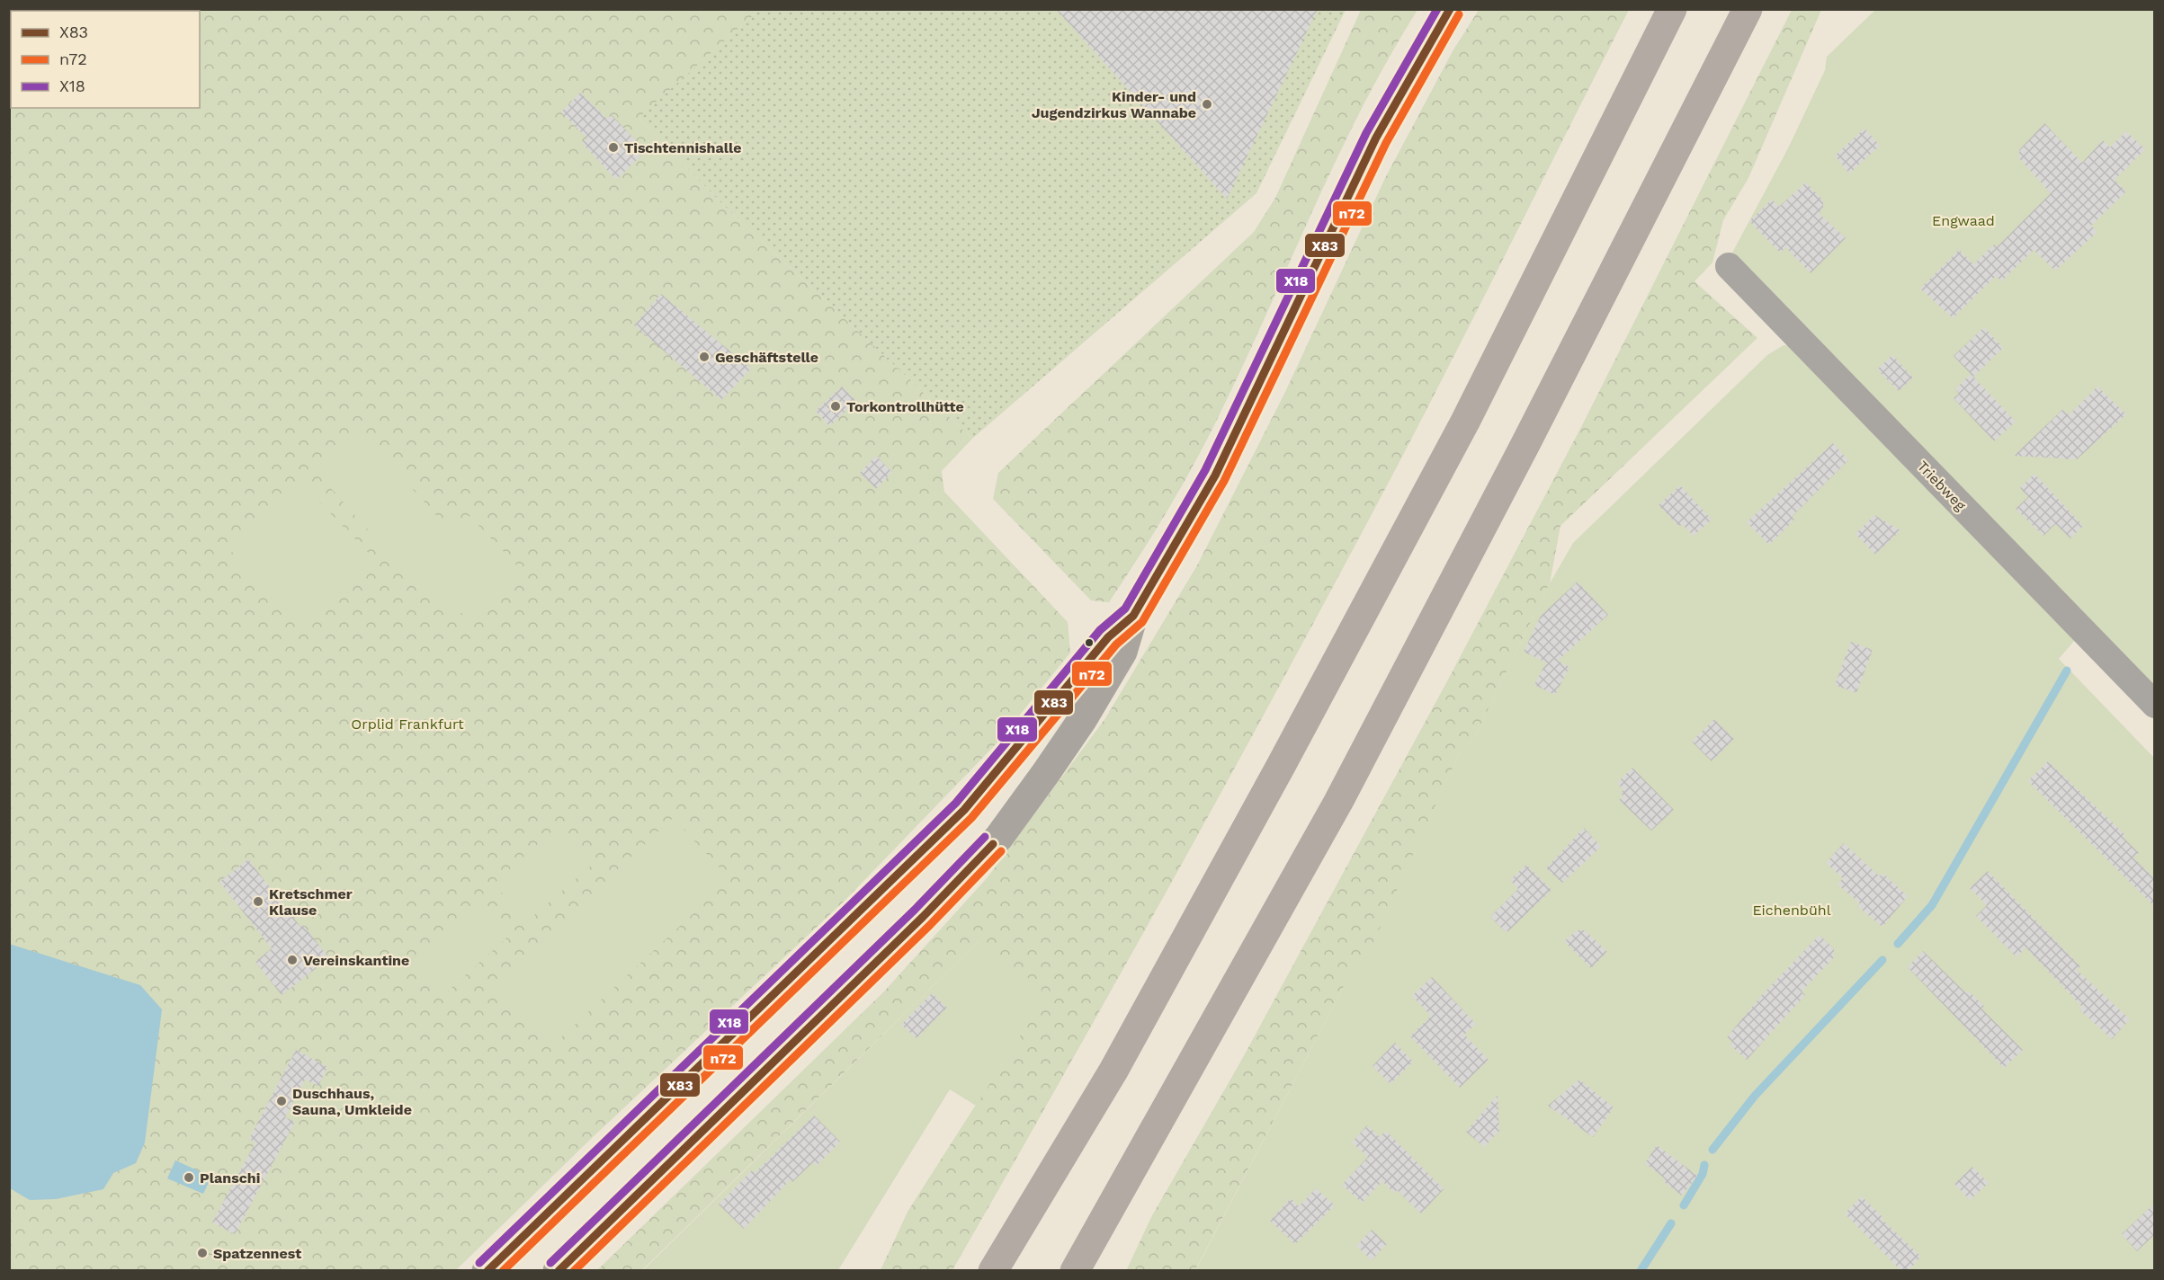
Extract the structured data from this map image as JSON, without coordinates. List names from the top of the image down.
{
  "streets": {
    "street": ["Triebweg"]
  },
  "parks": ["Engwaad", "Orplid Frankfurt", "Eichenbühl"],
  "places": [
    "Kinder- und Jugendzirkus Wannabe",
    "Tischtennishalle",
    "Geschäftstelle",
    "Torkontrollhütte",
    "Kretschmer Klause",
    "Vereinskantine",
    "Duschhaus, Sauna, Umkleide",
    "Planschi",
    "Spatzennest"
  ],
  "lines": ["transit line X83", "transit line X18", "transit line n72"],
  "legend": ["X83", "n72", "X18"]
}
